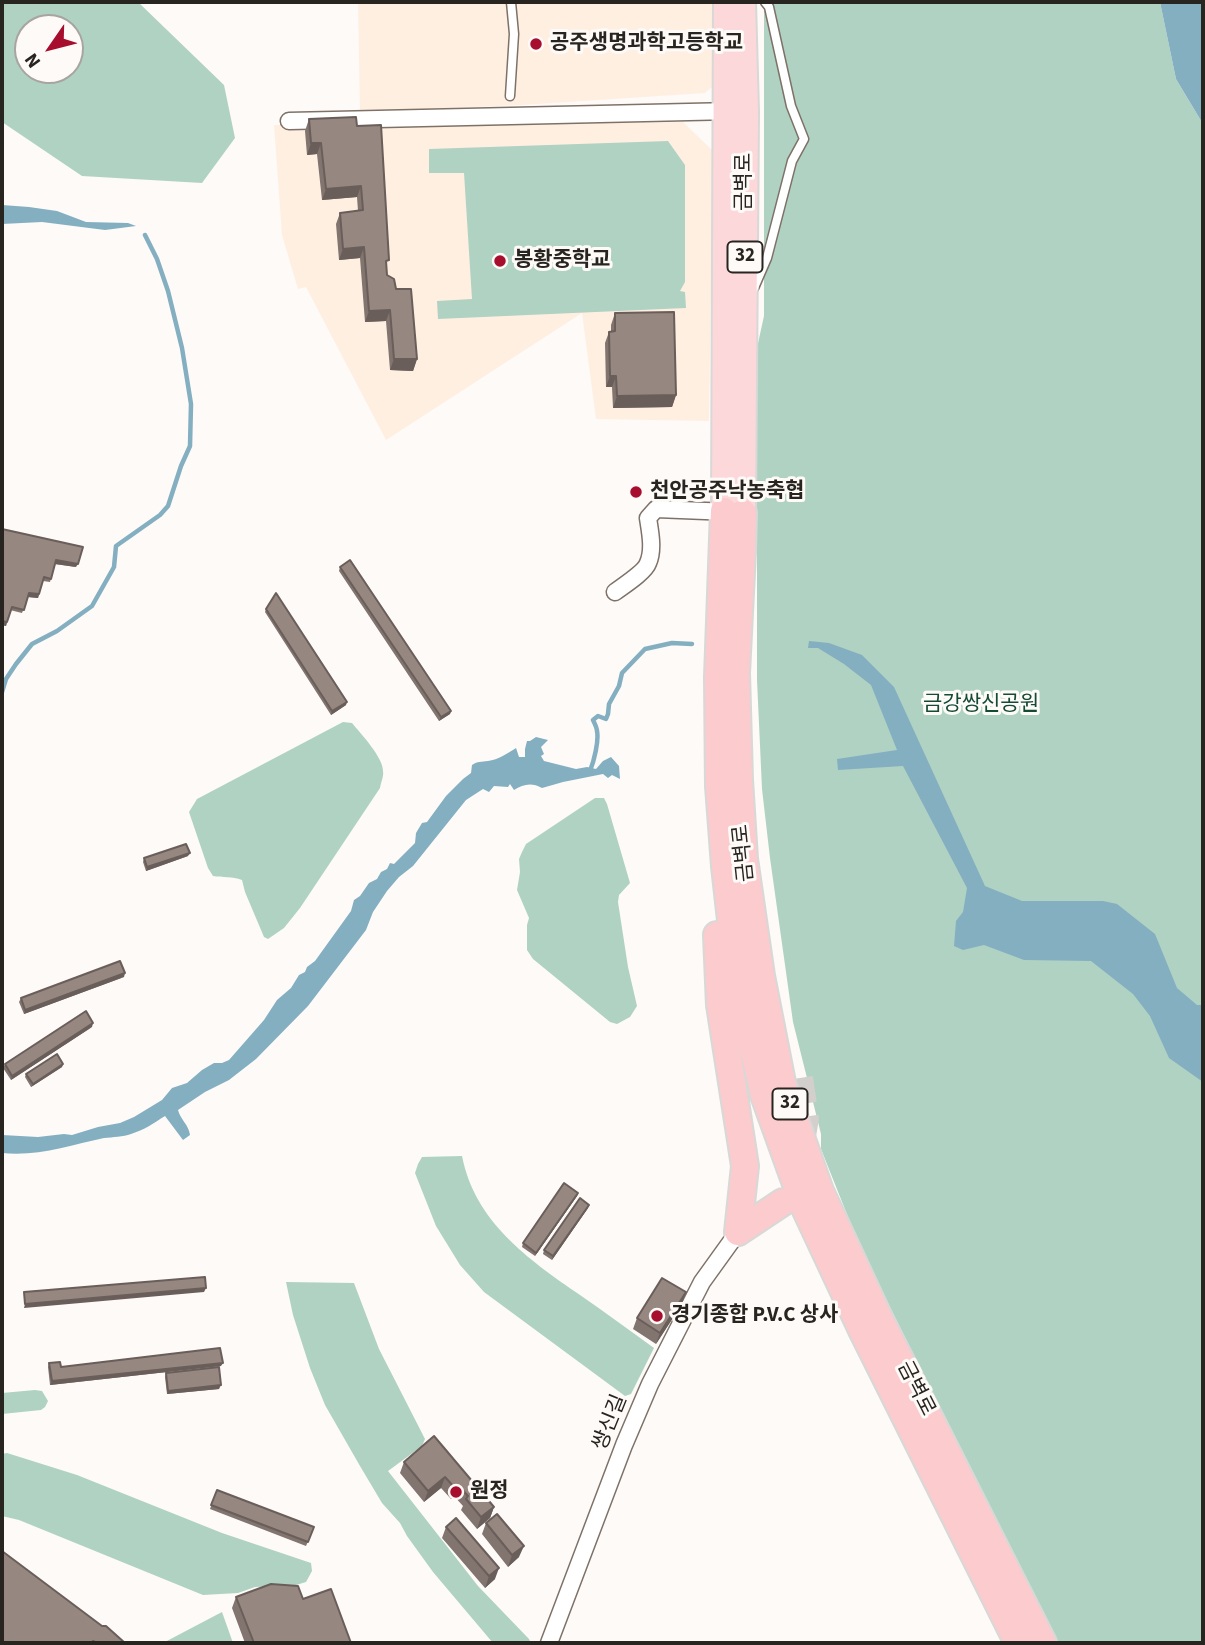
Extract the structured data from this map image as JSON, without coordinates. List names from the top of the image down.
{
  "streets": {
    "highway": ["금벽로", "32"],
    "street": ["쌍신길"]
  },
  "parks": ["금강쌍신공원"],
  "places": [
    "공주생명과학고등학교",
    "봉황중학교",
    "천안공주낙농축협",
    "경기종합 P.V.C 상사",
    "원정"
  ],
  "north": "bottom left"
}
